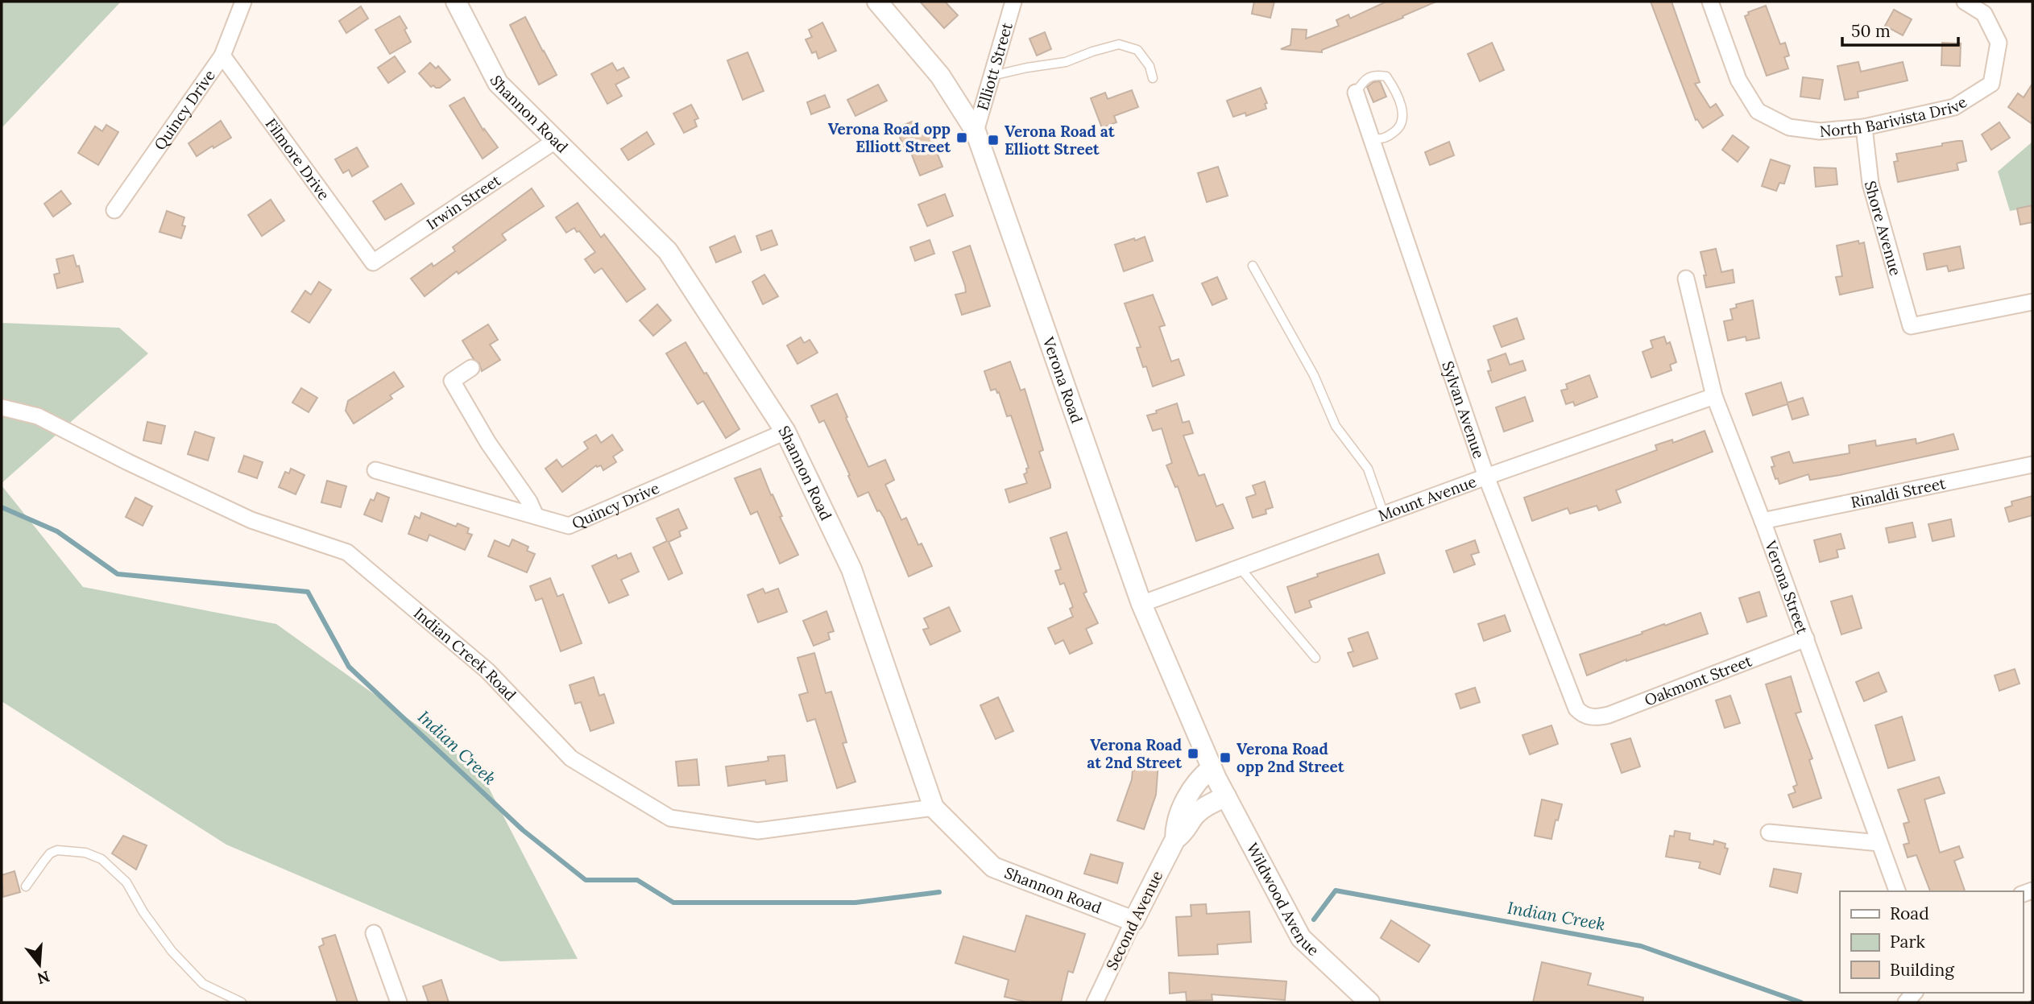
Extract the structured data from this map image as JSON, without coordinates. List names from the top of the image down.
{
  "streets": {
    "street": [
      "Elliott Street",
      "Quincy Drive",
      "Shannon Road",
      "North Barivista Drive",
      "Filmore Drive",
      "Irwin Street",
      "Shore Avenue",
      "Verona Road",
      "Sylvan Avenue",
      "Rinaldi Street",
      "Mount Avenue",
      "Verona Street",
      "Indian Creek Road",
      "Oakmont Street",
      "Wildwood Avenue",
      "Second Avenue"
    ]
  },
  "crossings": [
    ["Elliott Street", "Verona Road"],
    ["Quincy Drive", "Shannon Road"],
    ["Quincy Drive", "Filmore Drive"],
    ["Shannon Road", "Irwin Street"],
    ["Shannon Road", "Indian Creek Road"],
    ["Shannon Road", "Second Avenue"],
    ["North Barivista Drive", "Shore Avenue"],
    ["Filmore Drive", "Irwin Street"],
    ["Verona Road", "Mount Avenue"],
    ["Verona Road", "Wildwood Avenue"],
    ["Verona Road", "Second Avenue"],
    ["Sylvan Avenue", "Mount Avenue"],
    ["Sylvan Avenue", "Oakmont Street"],
    ["Rinaldi Street", "Verona Street"],
    ["Mount Avenue", "Verona Street"],
    ["Verona Street", "Oakmont Street"],
    ["Wildwood Avenue", "Second Avenue"]
  ],
  "water": ["Indian Creek"],
  "places": {
    "transit": [
      "Verona Road opp Elliott Street",
      "Verona Road at Elliott Street",
      "Verona Road at 2nd Street",
      "Verona Road opp 2nd Street"
    ]
  },
  "legend": ["Road", "Park", "Building"],
  "scale_bar": "50 m",
  "north": "bottom"
}
